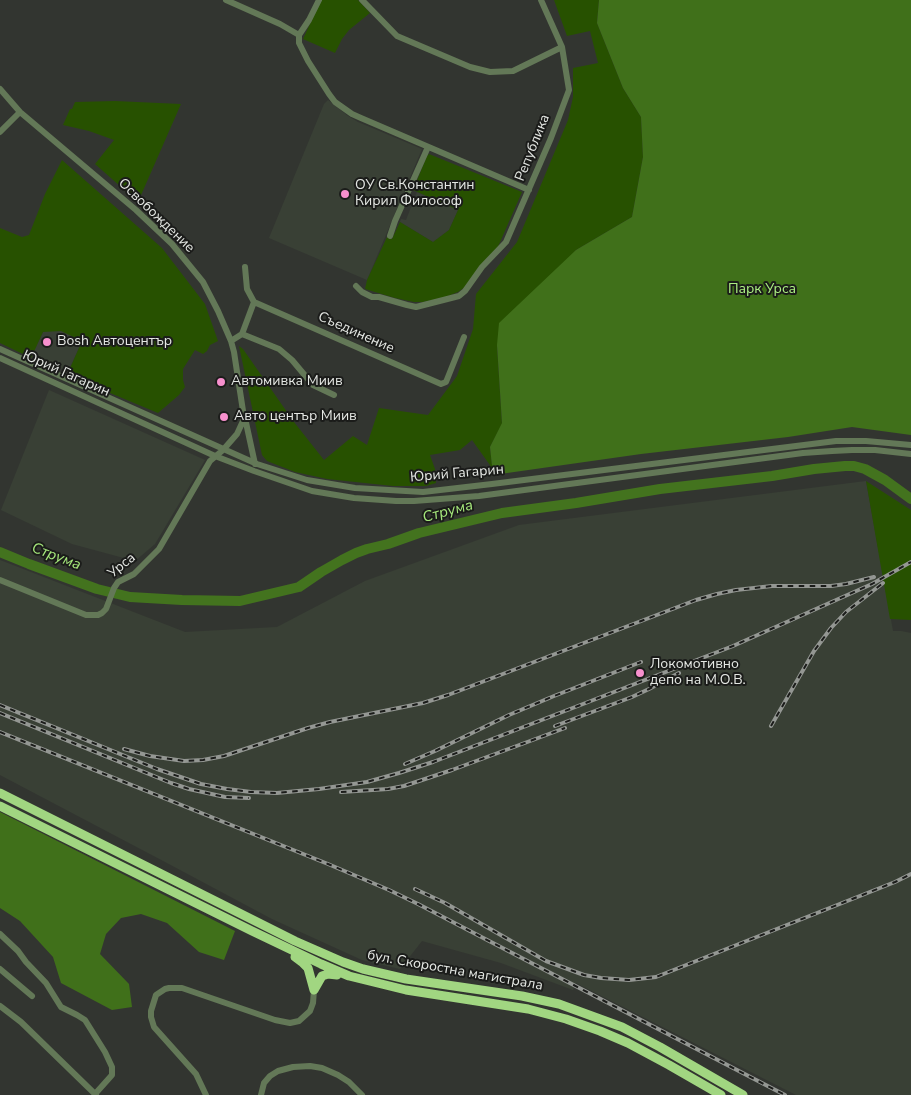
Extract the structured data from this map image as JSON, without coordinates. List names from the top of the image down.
{
  "streets": {
    "highway": ["бул. Скоростна магистрала"],
    "street": [
      "Република",
      "Освобождение",
      "Съединение",
      "Юрий Гагарин",
      "Урса"
    ]
  },
  "crossings": [
    ["Освобождение", "Юрий Гагарин"],
    ["Освобождение", "Урса"],
    ["Юрий Гагарин", "Урса"]
  ],
  "water": ["Струма"],
  "parks": ["Парк Урса"],
  "places": [
    "ОУ Св.Константин Кирил Философ",
    "Bosh Автоцентър",
    "Автомивка Миив",
    "Авто център Миив",
    "Локомотивно депо на М.О.В."
  ]
}
